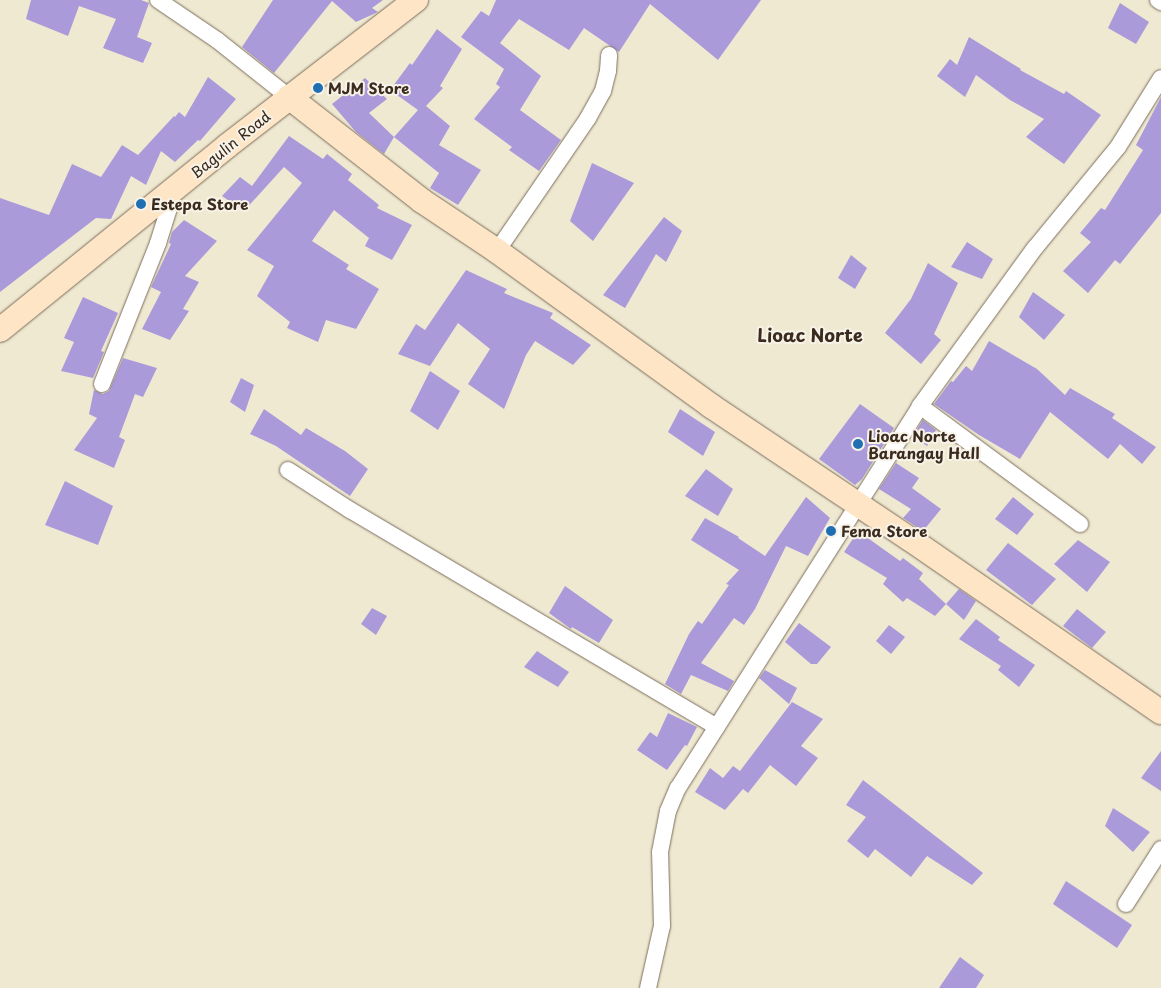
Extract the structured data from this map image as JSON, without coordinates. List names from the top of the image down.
{
  "streets": {
    "street": ["Bagulin Road"]
  },
  "districts": ["Lioac Norte"],
  "places": [
    "MJM Store",
    "Estepa Store",
    "Lioac Norte Barangay Hall",
    "Fema Store"
  ]
}
